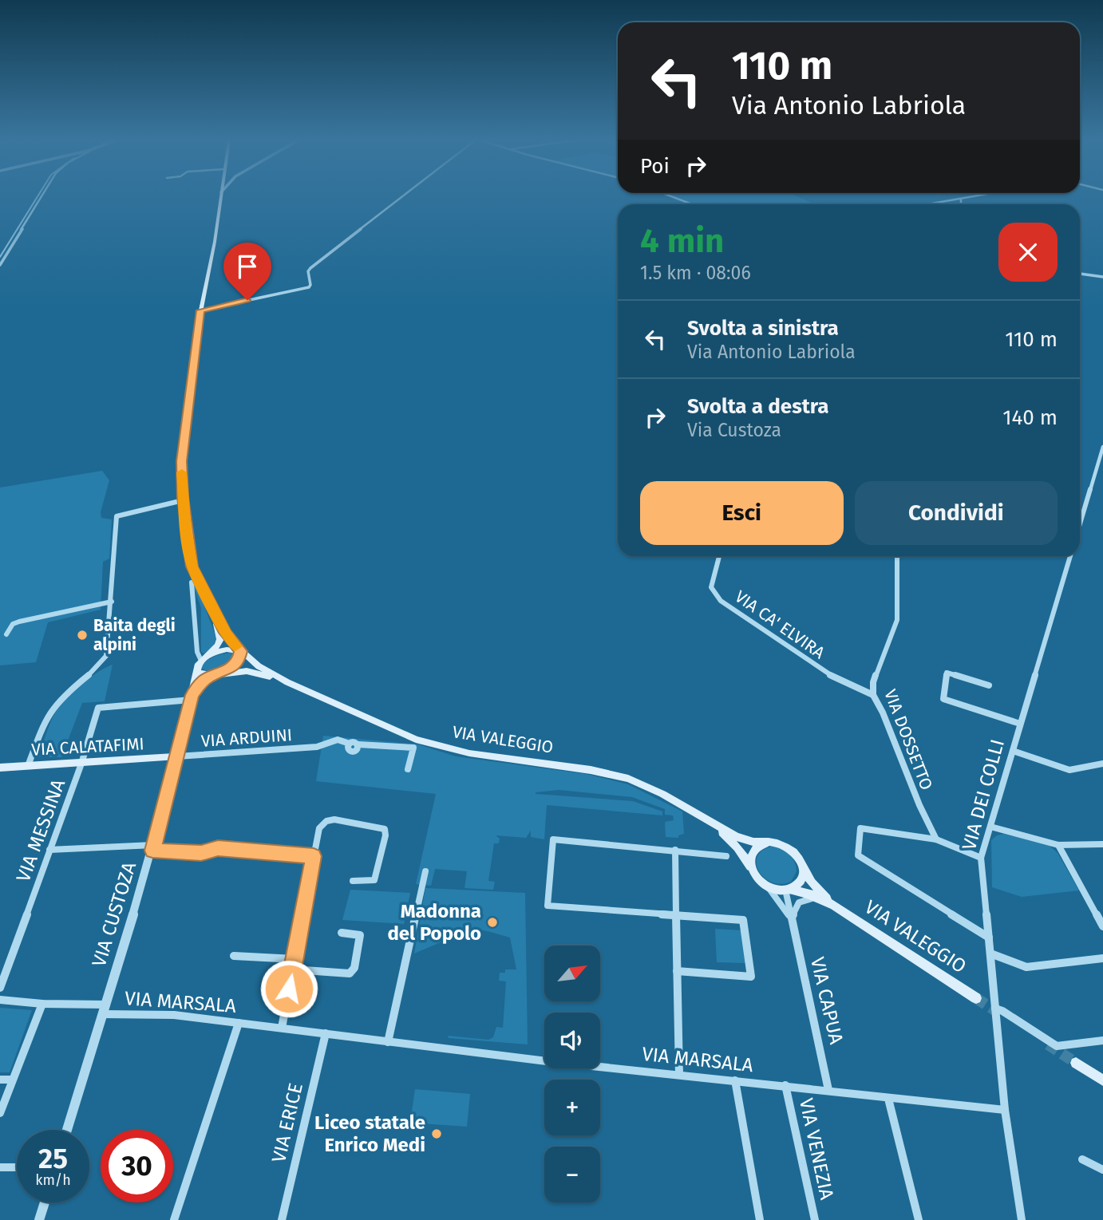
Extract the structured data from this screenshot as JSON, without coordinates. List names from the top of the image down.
{
  "streets": {
    "main road": ["VIA VALEGGIO", "VIA CALATAFIMI", "VIA CUSTOZA"],
    "street": [
      "VIA CA' ELVIRA",
      "VIA ARDUINI",
      "VIA DOSSETTO",
      "VIA DEI COLLI",
      "VIA MESSINA",
      "VIA CAPUA",
      "VIA MARSALA",
      "VIA ERICE",
      "VIA VENEZIA"
    ]
  },
  "crossings": [
    ["VIA CA' ELVIRA", "VIA DOSSETTO"],
    ["VIA ARDUINI", "VIA CALATAFIMI"],
    ["VIA ARDUINI", "VIA CUSTOZA"],
    ["VIA VALEGGIO", "VIA CAPUA"],
    ["VIA CALATAFIMI", "VIA MESSINA"],
    ["VIA CALATAFIMI", "VIA CUSTOZA"],
    ["VIA DEI COLLI", "VIA MARSALA"],
    ["VIA MESSINA", "VIA CUSTOZA"],
    ["VIA CUSTOZA", "VIA MARSALA"],
    ["VIA CAPUA", "VIA MARSALA"],
    ["VIA MARSALA", "VIA ERICE"],
    ["VIA MARSALA", "VIA VENEZIA"]
  ],
  "places": ["Baita degli alpini", "Madonna del Popolo", "Liceo statale Enrico Medi"],
  "north": "top right",
  "page": {
    "turn": ["110 m", "Via Antonio Labriola"],
    "then": "Poi",
    "heading": ["4 min", "1.5 km · 08:06"],
    "list": [
      {
        "name": "Svolta a sinistra",
        "note": "Via Antonio Labriola",
        "value": "110 m"
      },
      {
        "name": "Svolta a destra",
        "note": "Via Custoza",
        "value": "140 m"
      }
    ],
    "buttons": ["Esci", "Condividi"],
    "map_buttons": ["+", "−"],
    "speed": "25 km/h",
    "limit": "30"
  }
}
